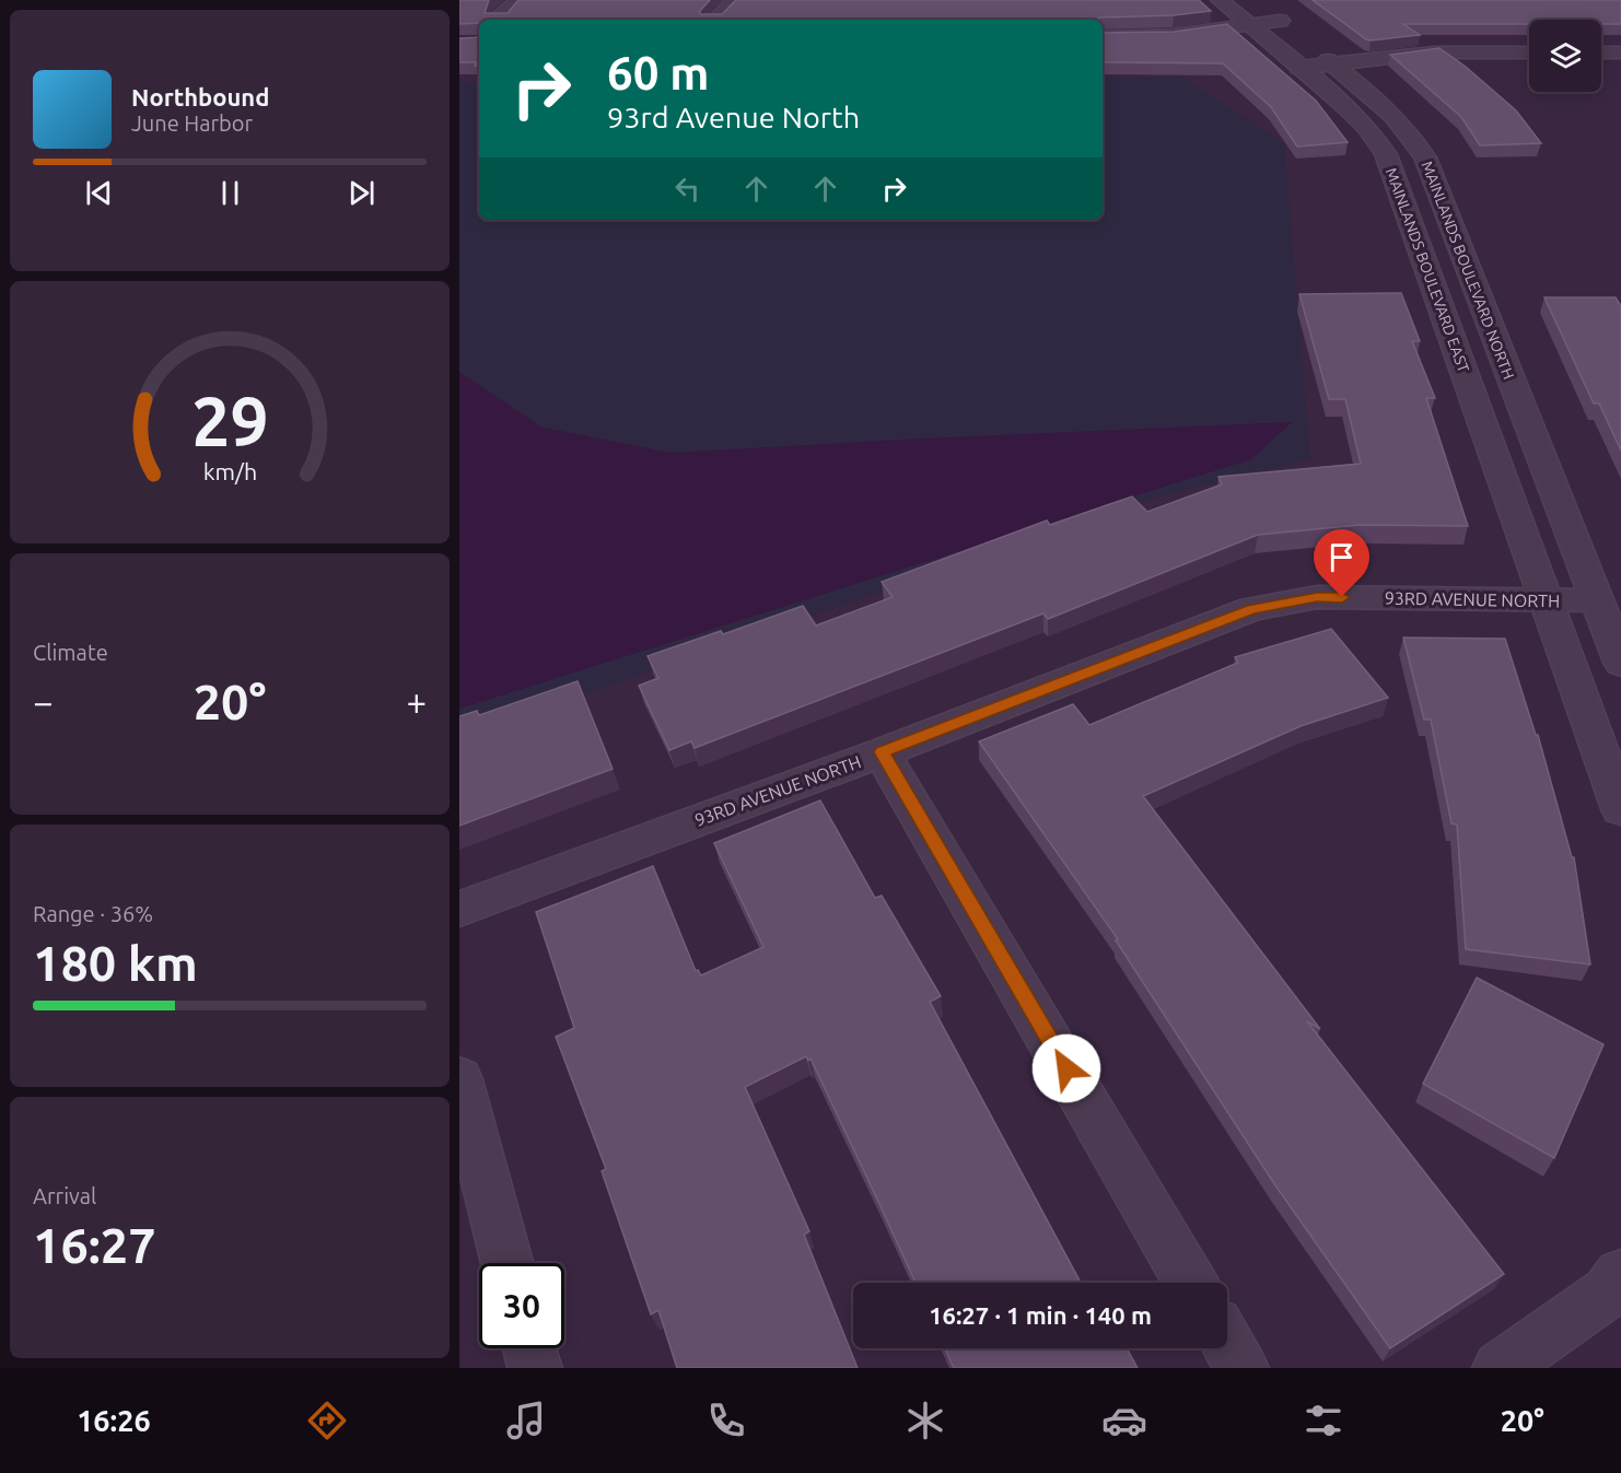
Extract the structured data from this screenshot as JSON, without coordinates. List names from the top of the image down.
{
  "streets": {
    "street": ["MAINLANDS BOULEVARD EAST", "MAINLANDS BOULEVARD NORTH", "93RD AVENUE NORTH"]
  },
  "crossings": [
    ["MAINLANDS BOULEVARD EAST", "MAINLANDS BOULEVARD NORTH"],
    ["MAINLANDS BOULEVARD EAST", "93RD AVENUE NORTH"],
    ["MAINLANDS BOULEVARD NORTH", "93RD AVENUE NORTH"]
  ],
  "page": {
    "turn": ["60 m", "93rd Avenue North"],
    "song": ["Northbound", "June Harbor"],
    "tile": [
      "Climate",
      ["Range · 36%", "180 km"],
      ["Arrival", "16:27"]
    ],
    "heat": ["−", "20°", "+"],
    "limit": "30",
    "trip": "16:27 · 1 min · 140 m",
    "tabs": ["16:26", "20°"],
    "gauge": ["29", "km/h"]
  }
}
